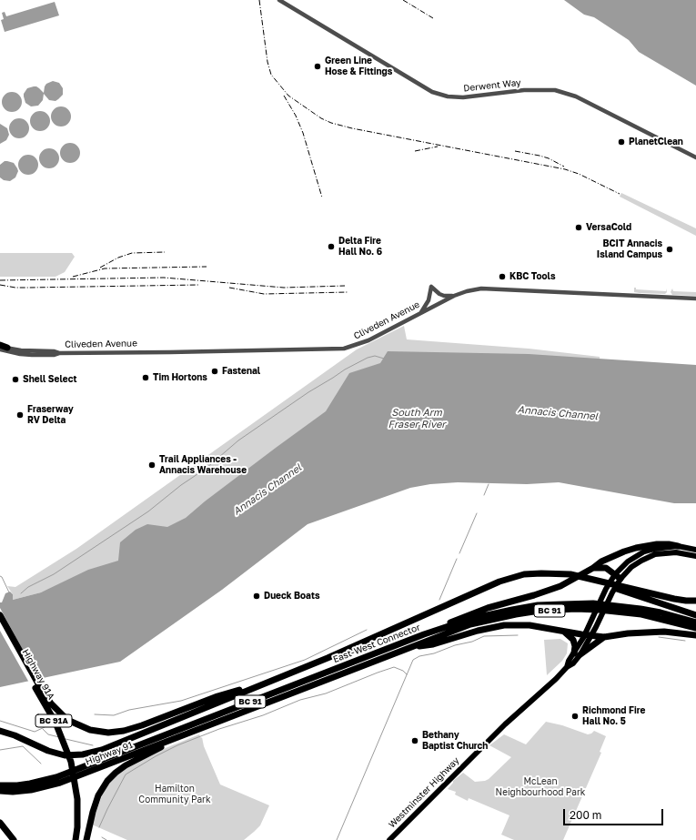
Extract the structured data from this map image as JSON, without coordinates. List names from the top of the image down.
{
  "streets": {
    "highway": [
      "BC 91",
      "East-West Connector",
      "Highway 91A",
      "BC 91A",
      "Highway 91"
    ],
    "main road": ["Westminster Highway"],
    "street": ["Derwent Way", "Cliveden Avenue"]
  },
  "crossings": [
    ["East-West Connector", "Highway 91"]
  ],
  "water": ["South Arm Fraser River", "Annacis Channel"],
  "parks": ["McLean Neighbourhood Park", "Hamilton Community Park"],
  "places": [
    "Green Line Hose & Fittings",
    "PlanetClean",
    "VersaCold",
    "Delta Fire Hall No. 6",
    "BCIT Annacis Island Campus",
    "KBC Tools",
    "Fastenal",
    "Tim Hortons",
    "Shell Select",
    "Fraserway RV Delta",
    "Trail Appliances - Annacis Warehouse",
    "Dueck Boats",
    "Richmond Fire Hall No. 5",
    "Bethany Baptist Church"
  ],
  "scale_bar": "200 m"
}
